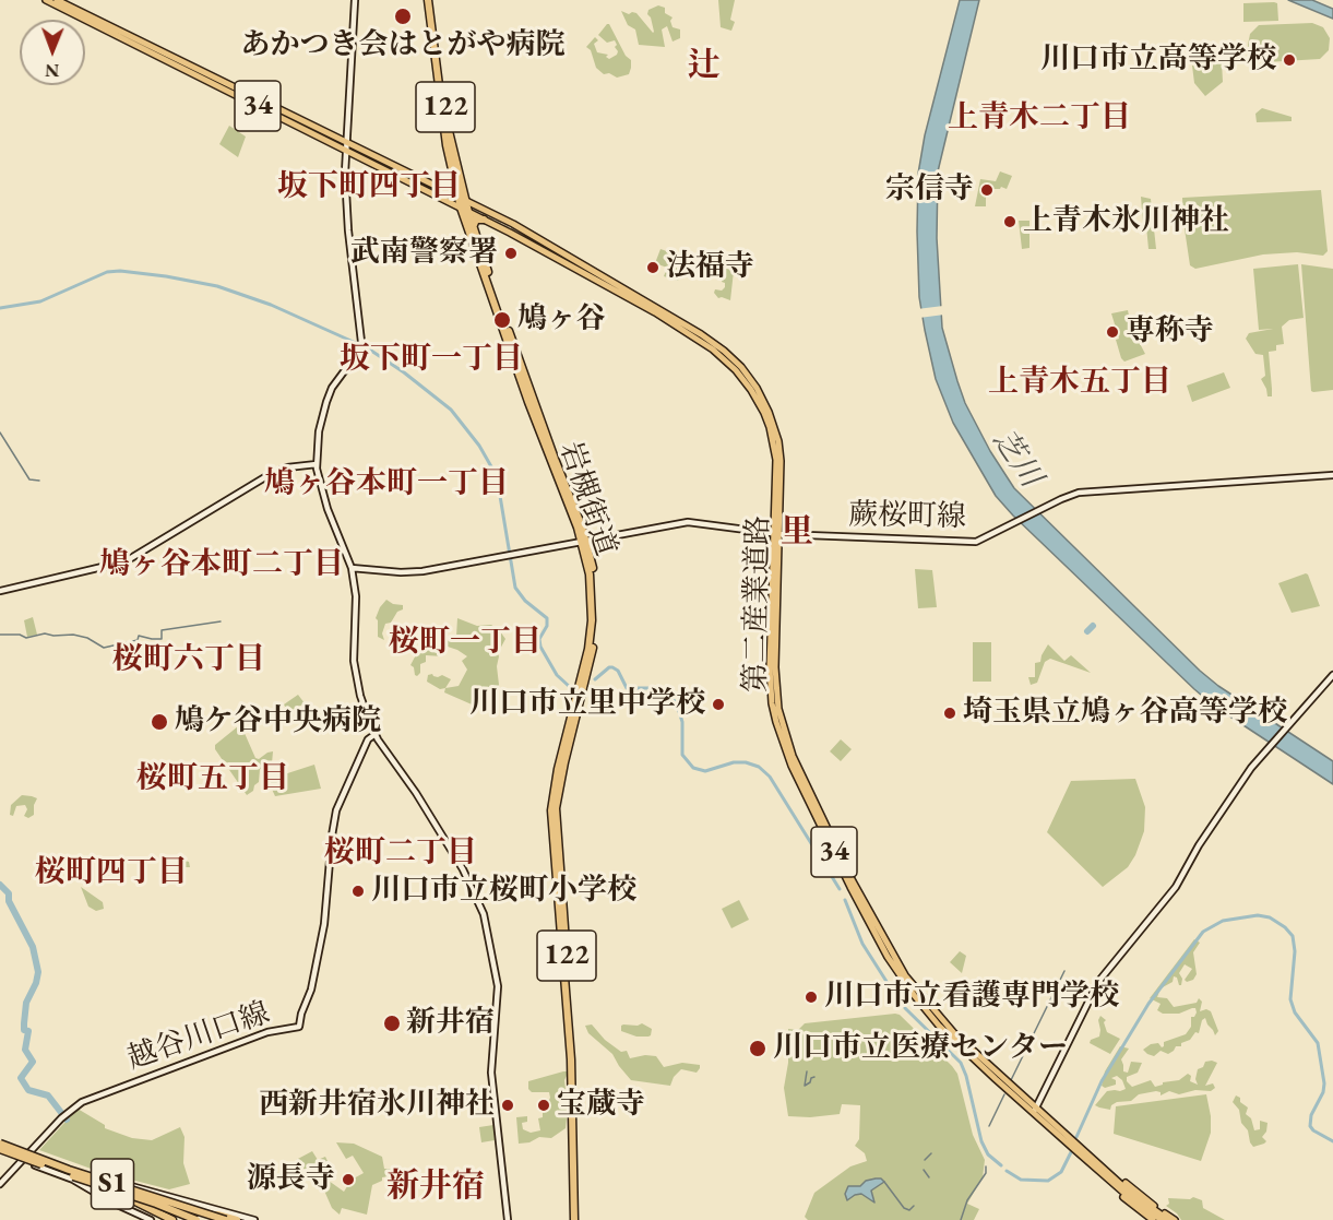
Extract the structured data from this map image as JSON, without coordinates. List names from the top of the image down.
{
  "streets": {
    "highway": ["122", "岩槻街道", "S1"],
    "main road": [
      "34",
      "蕨桜町線",
      "第二産業道路",
      "越谷川口線"
    ]
  },
  "crossings": [
    ["岩槻街道", "蕨桜町線"],
    ["岩槻街道", "第二産業道路"],
    ["蕨桜町線", "第二産業道路"]
  ],
  "districts": [
    "辻",
    "上青木二丁目",
    "坂下町四丁目",
    "坂下町一丁目",
    "上青木五丁目",
    "鳩ヶ谷本町一丁目",
    "里",
    "鳩ヶ谷本町二丁目",
    "桜町一丁目",
    "桜町六丁目",
    "桜町五丁目",
    "桜町二丁目",
    "桜町四丁目",
    "新井宿"
  ],
  "water": ["芝川"],
  "places": [
    "あかつき会はとがや病院",
    "川口市立高等学校",
    "宗信寺",
    "上青木氷川神社",
    "武南警察署",
    "法福寺",
    "鳩ヶ谷",
    "専称寺",
    "川口市立里中学校",
    "埼玉県立鳩ヶ谷高等学校",
    "鳩ケ谷中央病院",
    "川口市立桜町小学校",
    "川口市立看護専門学校",
    "新井宿",
    "川口市立医療センター",
    "西新井宿氷川神社",
    "宝蔵寺",
    "源長寺"
  ],
  "north": "bottom"
}
